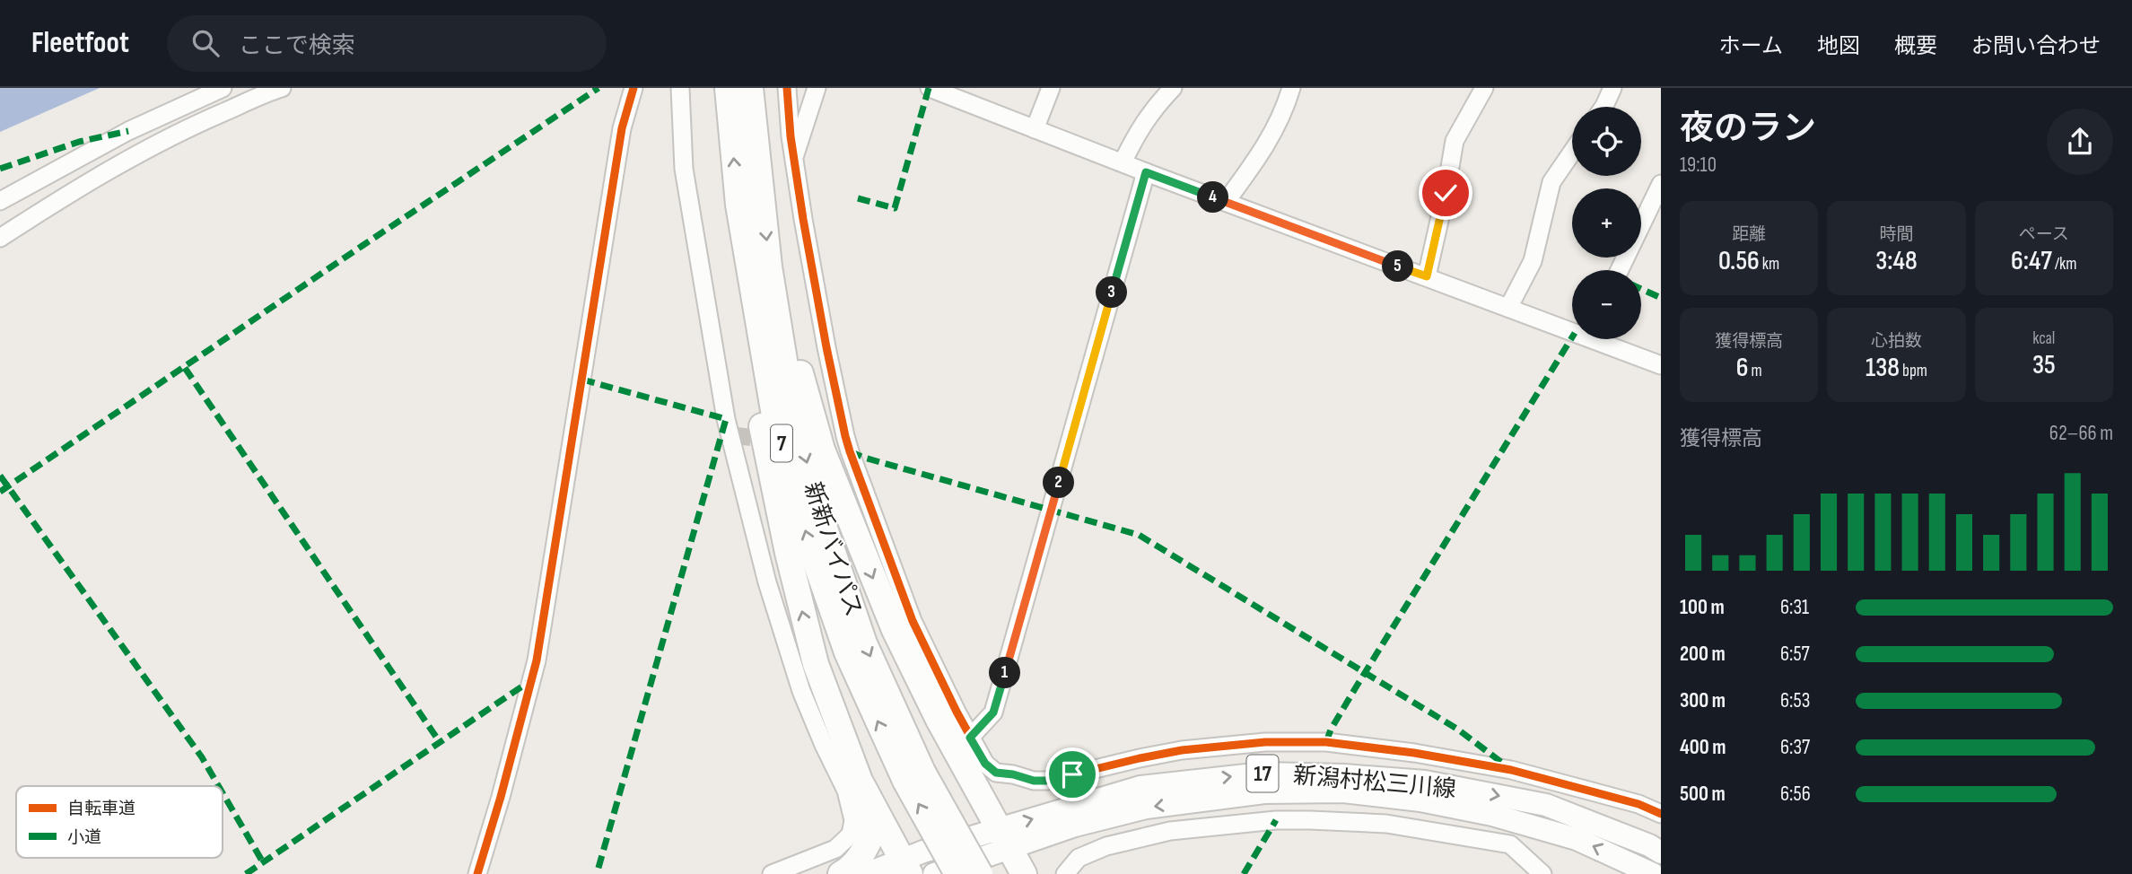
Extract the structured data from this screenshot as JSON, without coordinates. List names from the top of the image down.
{
  "streets": {
    "highway": ["7", "新新バイパス"],
    "main road": ["17", "新潟村松三川線"]
  },
  "legend": ["自転車道", "小道"],
  "page": {
    "header": "Fleetfoot",
    "search": "ここで検索",
    "nav": [
      "ホーム",
      "地図",
      "概要",
      "お問い合わせ"
    ],
    "heading": ["夜のラン", "19:10"],
    "map_buttons": ["+", "−"],
    "pins": [
      "4",
      "5",
      "3",
      "2",
      "1"
    ],
    "stats": [
      ["距離", "0.56 km"],
      ["時間", "3:48"],
      ["ペース", "6:47 /km"],
      ["獲得標高", "6 m"],
      ["心拍数", "138 bpm"],
      ["kcal", "35"]
    ],
    "chart": ["獲得標高", "62–66 m"],
    "list": [
      {
        "name": "100 m",
        "note": "6:31"
      },
      {
        "name": "200 m",
        "note": "6:57"
      },
      {
        "name": "300 m",
        "note": "6:53"
      },
      {
        "name": "400 m",
        "note": "6:37"
      },
      {
        "name": "500 m",
        "note": "6:56"
      }
    ]
  }
}
